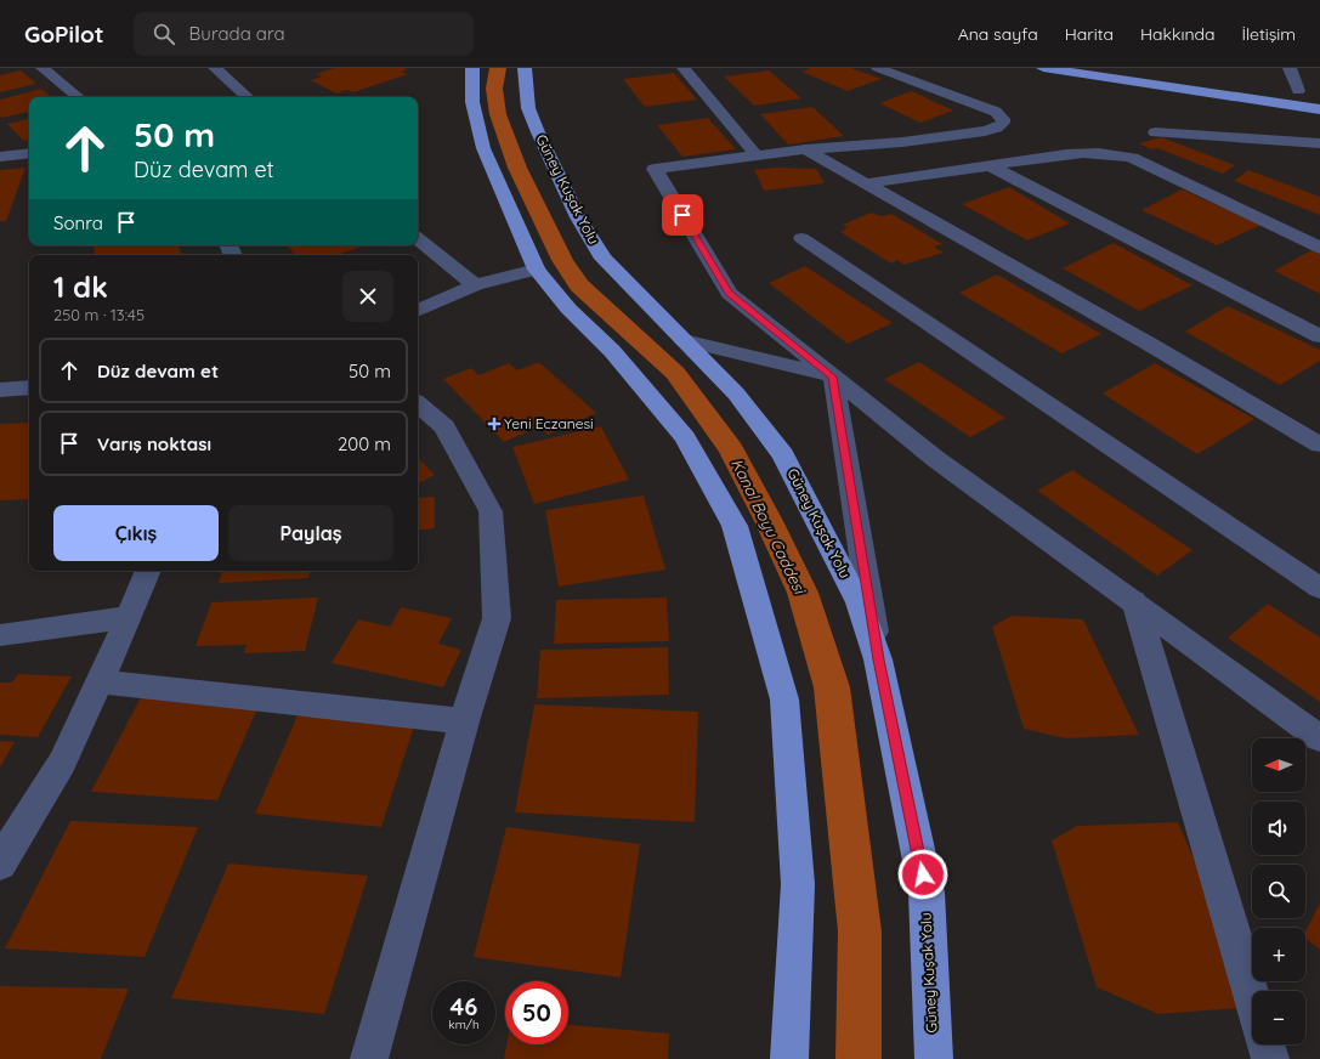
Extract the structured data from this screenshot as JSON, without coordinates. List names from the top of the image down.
{
  "streets": {
    "main road": ["Güney Kuşak Yolu"]
  },
  "water": ["Kanal Boyu Caddesi"],
  "places": {
    "health": ["Yeni Eczanesi"]
  },
  "north": "left",
  "page": {
    "header": "GoPilot",
    "search": "Burada ara",
    "nav": [
      "Ana sayfa",
      "Harita",
      "Hakkında",
      "İletişim"
    ],
    "turn": ["50 m", "Düz devam et"],
    "then": "Sonra",
    "heading": ["1 dk", "250 m · 13:45"],
    "list": [
      {
        "name": "Düz devam et",
        "value": "50 m"
      },
      {
        "name": "Varış noktası",
        "value": "200 m"
      }
    ],
    "buttons": ["Çıkış", "Paylaş"],
    "map_buttons": ["+", "−"],
    "speed": "46 km/h",
    "limit": "50"
  }
}
